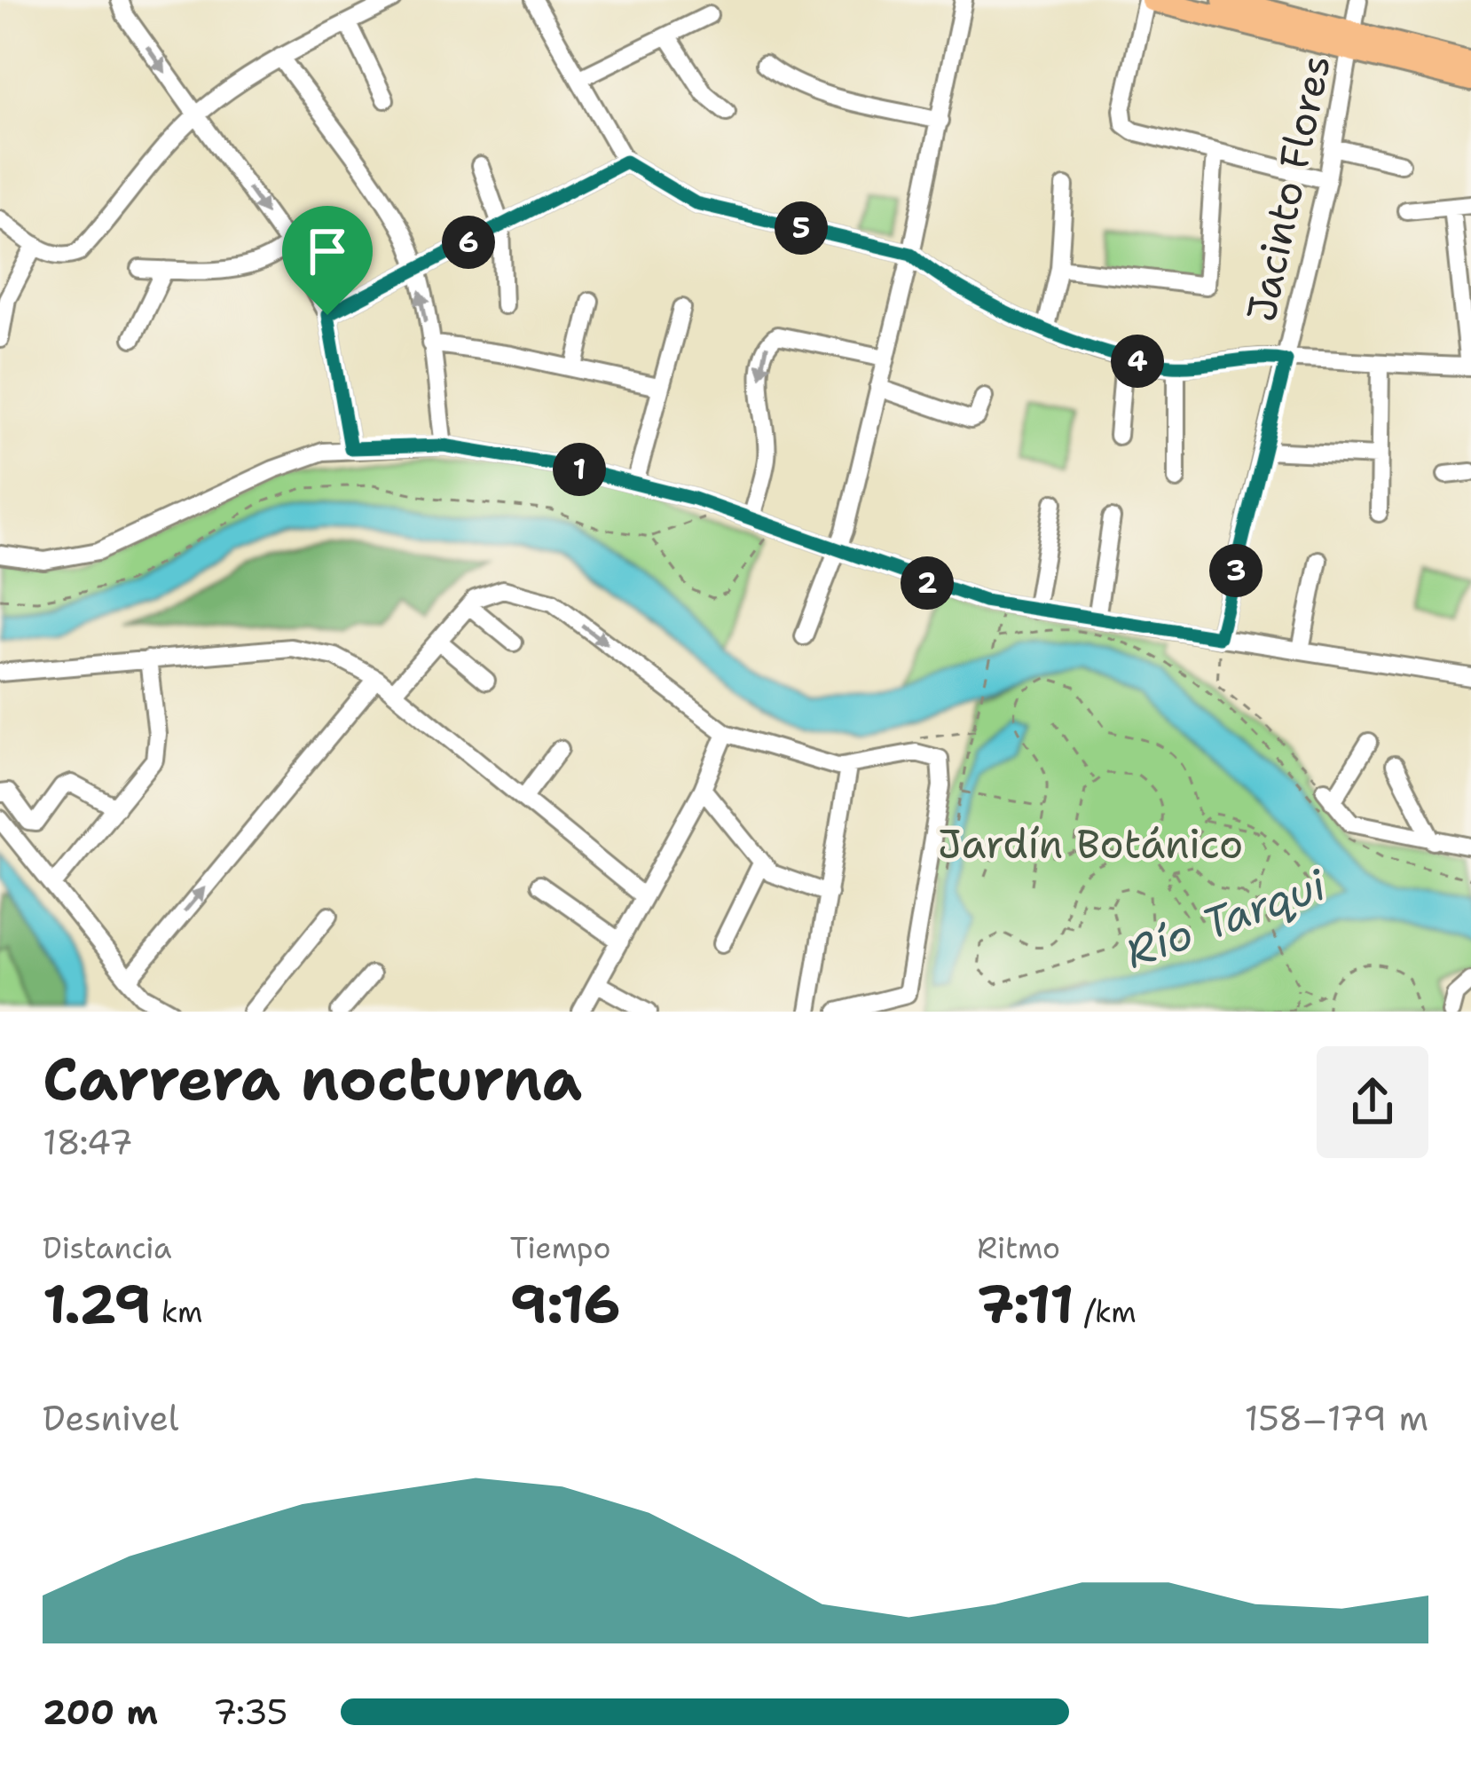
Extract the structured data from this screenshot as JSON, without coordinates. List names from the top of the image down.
{
  "streets": {
    "street": ["Jacinto Flores"]
  },
  "water": ["Río Tarqui"],
  "parks": ["Jardín Botánico"],
  "page": {
    "pins": [
      "5",
      "6",
      "4",
      "1",
      "3",
      "2"
    ],
    "heading": ["Carrera nocturna", "18:47"],
    "stats": [
      ["Distancia", "1.29 km"],
      ["Tiempo", "9:16"],
      ["Ritmo", "7:11 /km"]
    ],
    "chart": ["Desnivel", "158–179 m"],
    "list": [
      {
        "name": "200 m",
        "note": "7:35"
      }
    ]
  }
}
